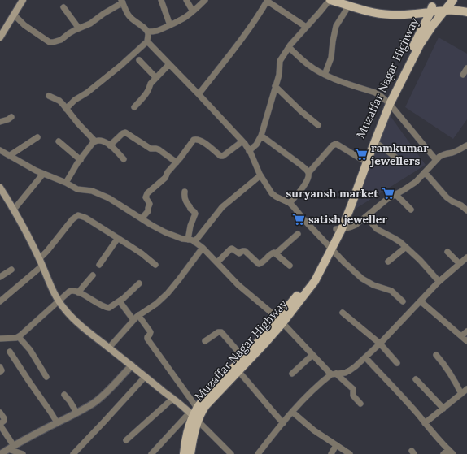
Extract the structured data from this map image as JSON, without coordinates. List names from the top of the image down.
{
  "streets": {
    "main road": ["Muzaffar Nagar Highway"]
  },
  "places": {
    "supermarket": ["ramkumar jewellers", "suryansh market", "satish jeweller"]
  }
}
